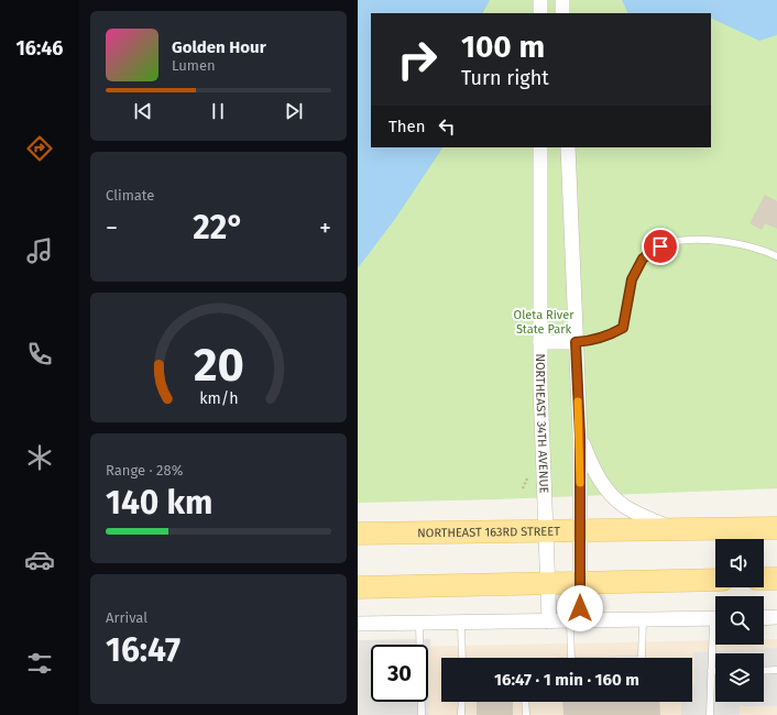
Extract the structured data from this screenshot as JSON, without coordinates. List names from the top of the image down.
{
  "streets": {
    "main road": ["NORTHEAST 163RD STREET"],
    "street": ["NORTHEAST 34TH AVENUE"]
  },
  "crossings": [
    ["NORTHEAST 34TH AVENUE", "NORTHEAST 163RD STREET"]
  ],
  "parks": ["Oleta River State Park"],
  "page": {
    "tabs": "16:46",
    "turn": ["100 m", "Turn right"],
    "song": ["Golden Hour", "Lumen"],
    "then": "Then",
    "tile": [
      "Climate",
      ["Range · 28%", "140 km"],
      ["Arrival", "16:47"]
    ],
    "heat": ["−", "22°", "+"],
    "limit": "30",
    "trip": "16:47 · 1 min · 160 m",
    "gauge": ["20", "km/h"]
  }
}
